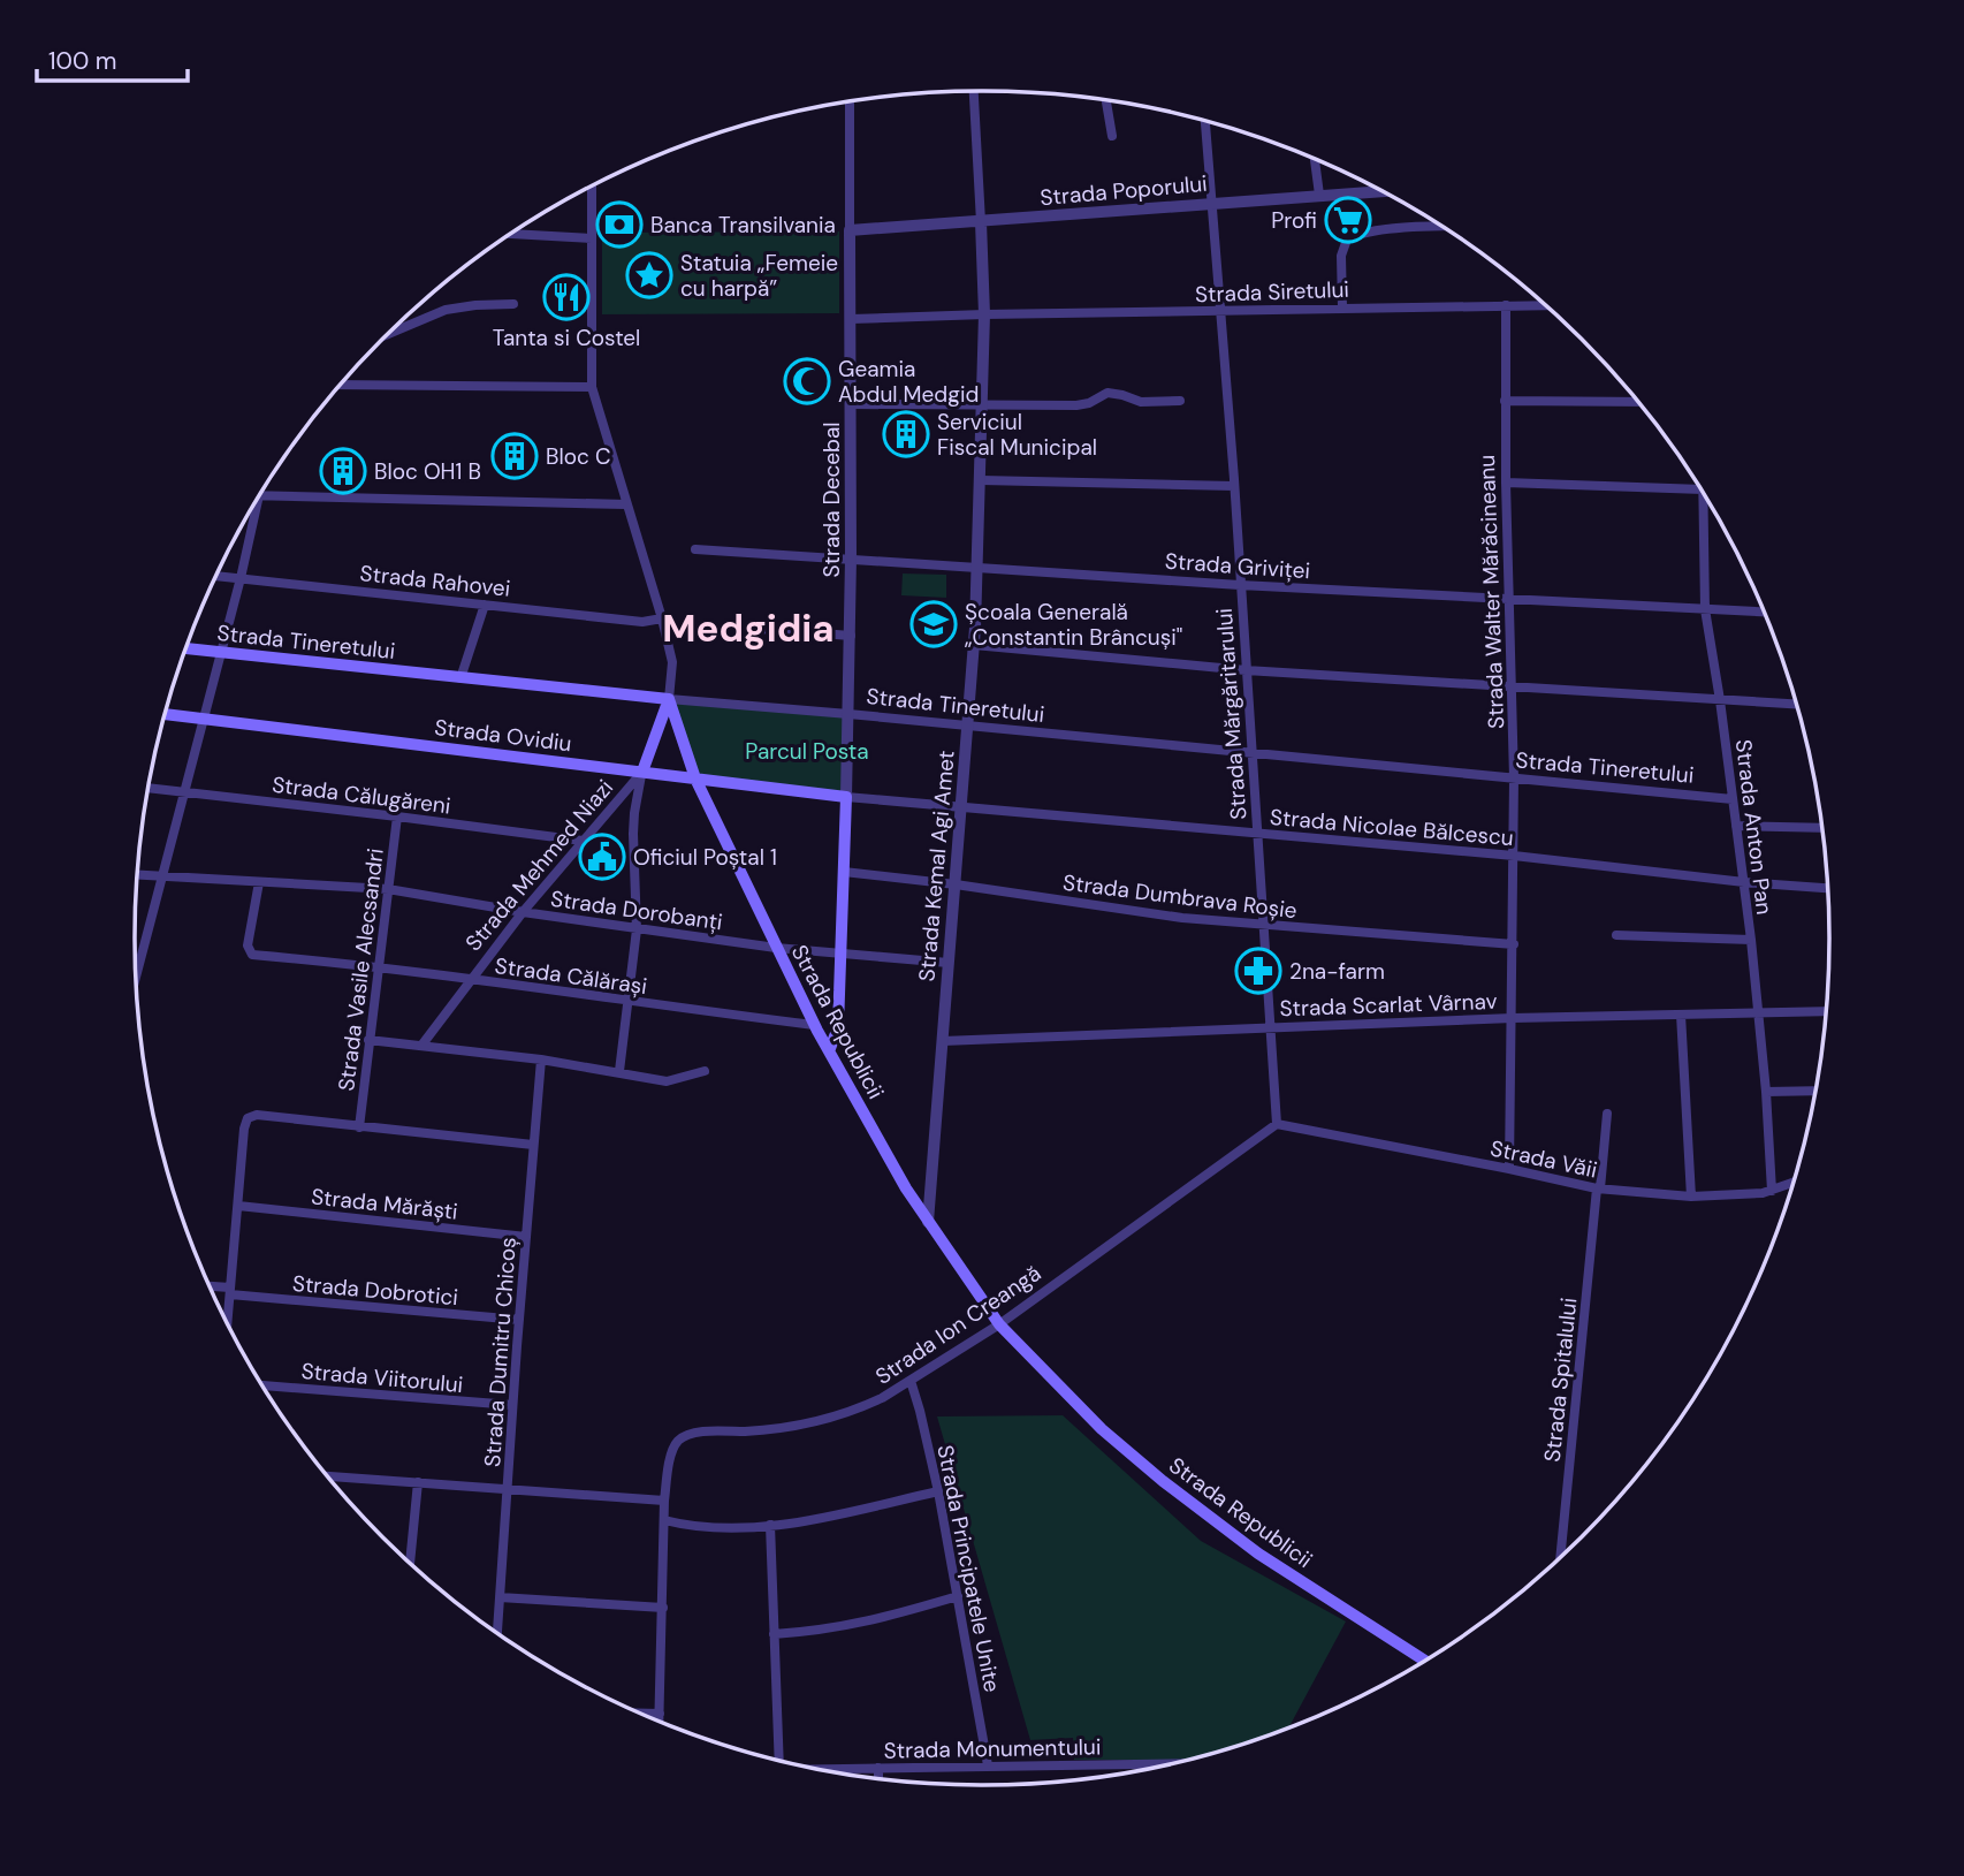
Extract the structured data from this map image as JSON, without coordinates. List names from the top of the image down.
{
  "streets": {
    "main road": [
      "Strada Decebal",
      "Strada Tineretului",
      "Strada Ovidiu",
      "Strada Mehmed Niazi",
      "Strada Republicii"
    ],
    "street": [
      "Strada Poporului",
      "Strada Siretului",
      "Strada Griviței",
      "Strada Rahovei",
      "Strada Walter Mărăcineanu",
      "Strada Mărgăritarului",
      "Strada Călugăreni",
      "Strada Nicolae Bălcescu",
      "Strada Anton Pan",
      "Strada Kemal Agi Amet",
      "Strada Dumbrava Roșie",
      "Strada Dorobanți",
      "Strada Vasile Alecsandri",
      "Strada Călărași",
      "Strada Scarlat Vârnav",
      "Strada Văii",
      "Strada Mărăști",
      "Strada Dobrotici",
      "Strada Ion Creangă",
      "Strada Dumitru Chicoș",
      "Strada Viitorului",
      "Strada Spitalului",
      "Strada Principatele Unite",
      "Strada Monumentului"
    ]
  },
  "crossings": [
    ["Strada Poporului", "Strada Decebal"],
    ["Strada Poporului", "Strada Mărgăritarului"],
    ["Strada Poporului", "Strada Kemal Agi Amet"],
    ["Strada Siretului", "Strada Decebal"],
    ["Strada Siretului", "Strada Walter Mărăcineanu"],
    ["Strada Siretului", "Strada Mărgăritarului"],
    ["Strada Siretului", "Strada Kemal Agi Amet"],
    ["Strada Decebal", "Strada Griviței"],
    ["Strada Decebal", "Strada Tineretului"],
    ["Strada Decebal", "Strada Ovidiu"],
    ["Strada Decebal", "Strada Nicolae Bălcescu"],
    ["Strada Decebal", "Strada Dumbrava Roșie"],
    ["Strada Decebal", "Strada Dorobanți"],
    ["Strada Decebal", "Strada Republicii"],
    ["Strada Griviței", "Strada Walter Mărăcineanu"],
    ["Strada Griviței", "Strada Mărgăritarului"],
    ["Strada Griviței", "Strada Anton Pan"],
    ["Strada Griviței", "Strada Kemal Agi Amet"],
    ["Strada Rahovei", "Strada Republicii"],
    ["Strada Walter Mărăcineanu", "Strada Tineretului"],
    ["Strada Walter Mărăcineanu", "Strada Nicolae Bălcescu"],
    ["Strada Walter Mărăcineanu", "Strada Dumbrava Roșie"],
    ["Strada Walter Mărăcineanu", "Strada Scarlat Vârnav"],
    ["Strada Walter Mărăcineanu", "Strada Văii"],
    ["Strada Tineretului", "Strada Mărgăritarului"],
    ["Strada Tineretului", "Strada Anton Pan"],
    ["Strada Tineretului", "Strada Mehmed Niazi"],
    ["Strada Tineretului", "Strada Kemal Agi Amet"],
    ["Strada Tineretului", "Strada Republicii"],
    ["Strada Mărgăritarului", "Strada Nicolae Bălcescu"],
    ["Strada Mărgăritarului", "Strada Dumbrava Roșie"],
    ["Strada Mărgăritarului", "Strada Scarlat Vârnav"],
    ["Strada Mărgăritarului", "Strada Văii"],
    ["Strada Mărgăritarului", "Strada Ion Creangă"],
    ["Strada Ovidiu", "Strada Nicolae Bălcescu"],
    ["Strada Ovidiu", "Strada Mehmed Niazi"],
    ["Strada Ovidiu", "Strada Republicii"],
    ["Strada Călugăreni", "Strada Mehmed Niazi"],
    ["Strada Călugăreni", "Strada Vasile Alecsandri"],
    ["Strada Nicolae Bălcescu", "Strada Anton Pan"],
    ["Strada Nicolae Bălcescu", "Strada Kemal Agi Amet"],
    ["Strada Anton Pan", "Strada Scarlat Vârnav"],
    ["Strada Anton Pan", "Strada Văii"],
    ["Strada Mehmed Niazi", "Strada Dorobanți"],
    ["Strada Mehmed Niazi", "Strada Călărași"],
    ["Strada Mehmed Niazi", "Strada Republicii"],
    ["Strada Kemal Agi Amet", "Strada Dumbrava Roșie"],
    ["Strada Kemal Agi Amet", "Strada Dorobanți"],
    ["Strada Kemal Agi Amet", "Strada Scarlat Vârnav"],
    ["Strada Kemal Agi Amet", "Strada Republicii"],
    ["Strada Dorobanți", "Strada Vasile Alecsandri"],
    ["Strada Dorobanți", "Strada Călărași"],
    ["Strada Dorobanți", "Strada Republicii"],
    ["Strada Vasile Alecsandri", "Strada Călărași"],
    ["Strada Călărași", "Strada Republicii"],
    ["Strada Republicii", "Strada Ion Creangă"],
    ["Strada Văii", "Strada Ion Creangă"],
    ["Strada Văii", "Strada Spitalului"],
    ["Strada Mărăști", "Strada Dumitru Chicoș"],
    ["Strada Dobrotici", "Strada Dumitru Chicoș"],
    ["Strada Ion Creangă", "Strada Principatele Unite"],
    ["Strada Dumitru Chicoș", "Strada Viitorului"],
    ["Strada Principatele Unite", "Strada Monumentului"]
  ],
  "districts": ["Medgidia"],
  "parks": ["Parcul Posta"],
  "places": {
    "supermarket": ["Profi"],
    "bank": ["Banca Transilvania"],
    "place": ["Statuia „Femeie cu harpă”"],
    "restaurant": ["Tanta si Costel"],
    "mosque": ["Geamia Abdul Medgid"],
    "building": ["Serviciul Fiscal Municipal", "Bloc C", "Bloc OH1 B"],
    "school or university": ["Școala Generală „Constantin Brâncuși\""],
    "public building": ["Oficiul Poștal 1"],
    "pharmacy": ["2na-farm"]
  },
  "scale_bar": "100 m"
}
